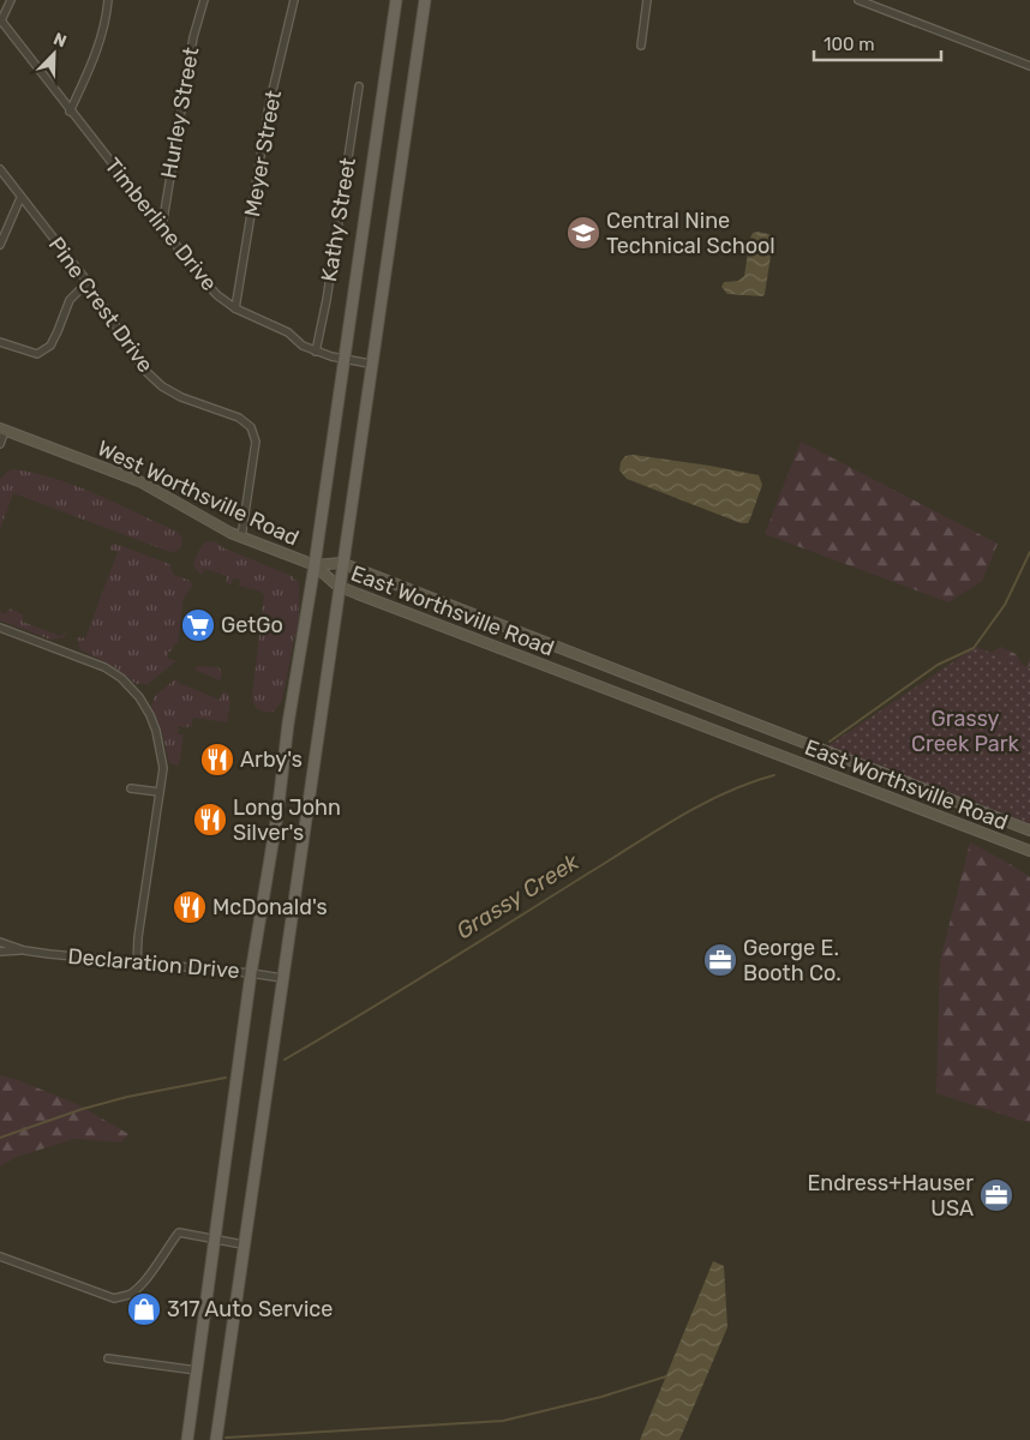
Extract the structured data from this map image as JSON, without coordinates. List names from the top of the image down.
{
  "streets": {
    "main road": ["West Worthsville Road", "East Worthsville Road"],
    "street": [
      "Hurley Street",
      "Meyer Street",
      "Kathy Street",
      "Timberline Drive",
      "Pine Crest Drive",
      "Declaration Drive"
    ]
  },
  "crossings": [
    ["Hurley Street", "Timberline Drive"],
    ["Meyer Street", "Timberline Drive"],
    ["Kathy Street", "Timberline Drive"],
    ["Pine Crest Drive", "West Worthsville Road"],
    ["West Worthsville Road", "East Worthsville Road"]
  ],
  "water": ["Grassy Creek"],
  "parks": ["Grassy Creek Park"],
  "places": {
    "school or university": ["Central Nine Technical School"],
    "supermarket": ["GetGo"],
    "restaurant": ["Arby's", "Long John Silver's", "McDonald's"],
    "office": ["George E. Booth Co.", "Endress+Hauser USA"],
    "shop": ["317 Auto Service"]
  },
  "scale_bar": "100 m",
  "north": "top right"
}
